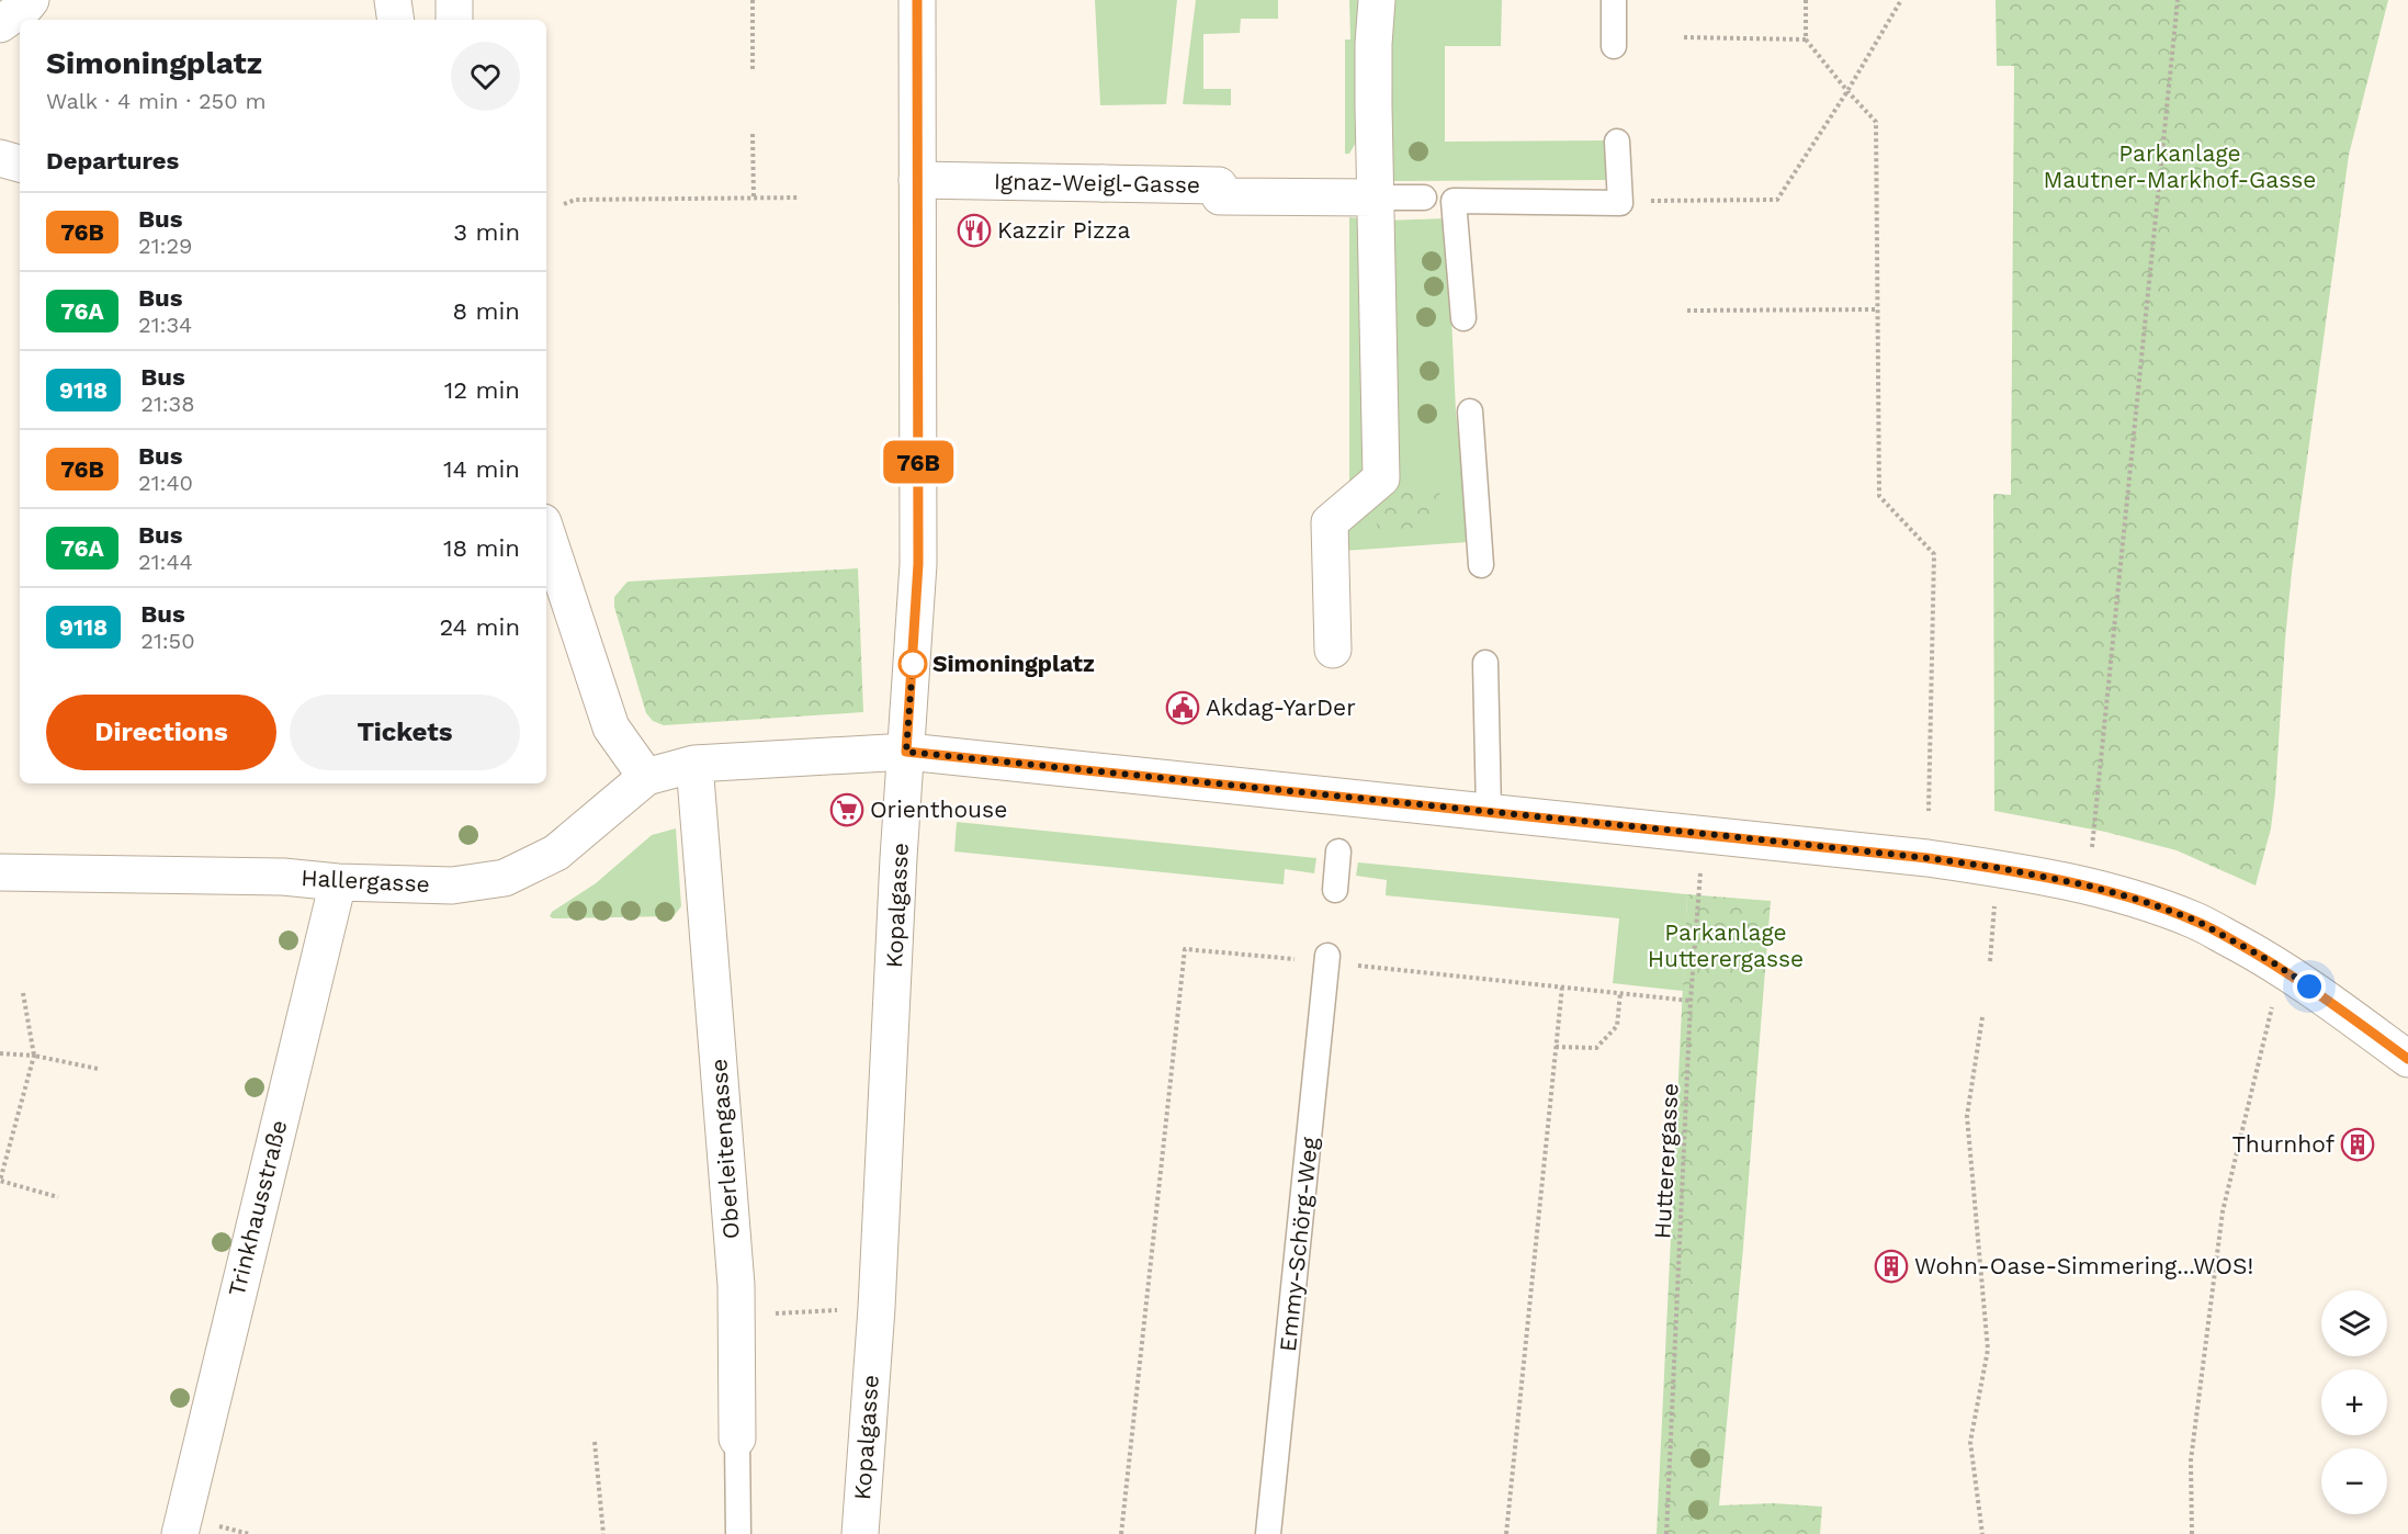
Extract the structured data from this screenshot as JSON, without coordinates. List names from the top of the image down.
{
  "streets": {
    "street": [
      "Ignaz-Weigl-Gasse",
      "Hallergasse",
      "Kopalgasse",
      "Oberleitengasse",
      "Trinkhausstraße"
    ],
    "lane": ["Emmy-Schörg-Weg"],
    "path": ["Hutterergasse"]
  },
  "crossings": [
    ["Ignaz-Weigl-Gasse", "Kopalgasse"],
    ["Hallergasse", "Oberleitengasse"],
    ["Hallergasse", "Trinkhausstraße"]
  ],
  "parks": ["Parkanlage Mautner-Markhof-Gasse", "Parkanlage Hutterergasse"],
  "places": {
    "restaurant": ["Kazzir Pizza"],
    "other": ["Simoningplatz"],
    "public building": ["Akdag-YarDer"],
    "supermarket": ["Orienthouse"],
    "building": ["Thurnhof", "Wohn-Oase-Simmering...WOS!"]
  },
  "lines": ["bus line 76B"],
  "page": {
    "on_map": "76B",
    "heading": [
      ["Simoningplatz", "Walk · 4 min · 250 m"],
      "Departures"
    ],
    "list": [
      {
        "mark": "76B",
        "name": "Bus",
        "note": "21:29",
        "value": "3 min"
      },
      {
        "mark": "76A",
        "name": "Bus",
        "note": "21:34",
        "value": "8 min"
      },
      {
        "mark": "9118",
        "name": "Bus",
        "note": "21:38",
        "value": "12 min"
      },
      {
        "mark": "76B",
        "name": "Bus",
        "note": "21:40",
        "value": "14 min"
      },
      {
        "mark": "76A",
        "name": "Bus",
        "note": "21:44",
        "value": "18 min"
      },
      {
        "mark": "9118",
        "name": "Bus",
        "note": "21:50",
        "value": "24 min"
      }
    ],
    "buttons": ["Directions", "Tickets"],
    "map_buttons": ["+", "−"]
  }
}
